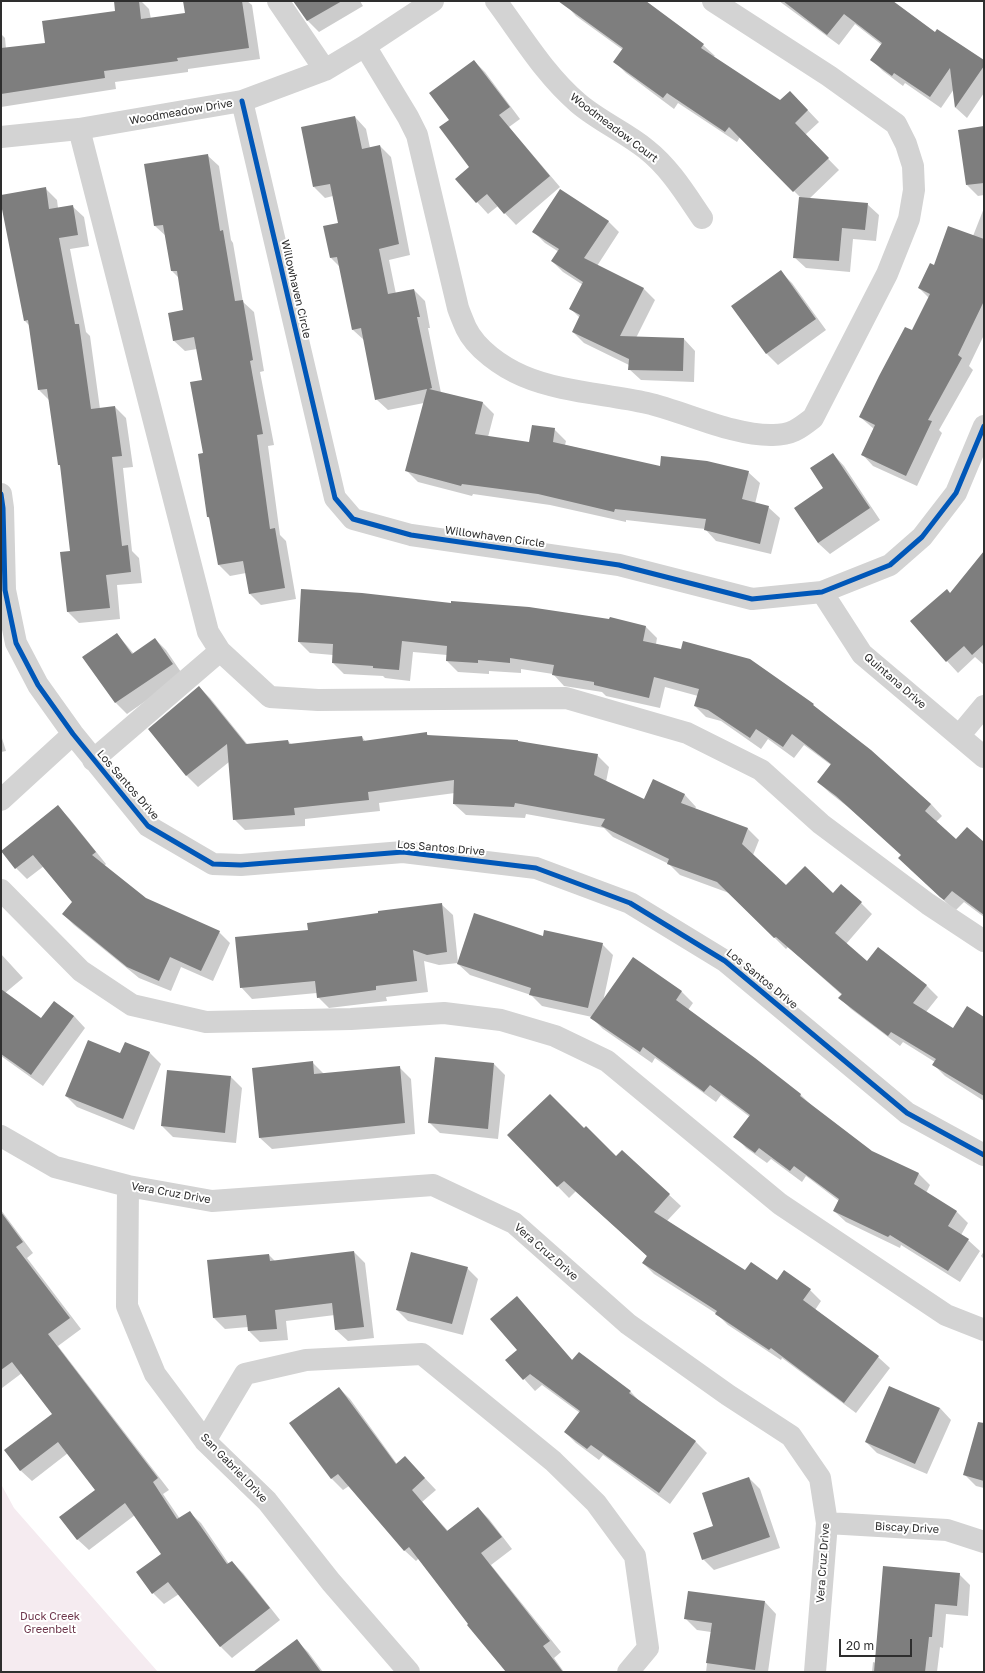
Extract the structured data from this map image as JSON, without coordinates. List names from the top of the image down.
{
  "streets": {
    "street": [
      "Woodmeadow Drive",
      "Woodmeadow Court",
      "Willowhaven Circle",
      "Quintana Drive",
      "Los Santos Drive",
      "Vera Cruz Drive",
      "San Gabriel Drive",
      "Biscay Drive"
    ]
  },
  "crossings": [
    ["Woodmeadow Drive", "Willowhaven Circle"],
    ["Willowhaven Circle", "Quintana Drive"],
    ["Vera Cruz Drive", "San Gabriel Drive"],
    ["Vera Cruz Drive", "Biscay Drive"]
  ],
  "parks": ["Duck Creek Greenbelt"],
  "scale_bar": "20 m"
}
